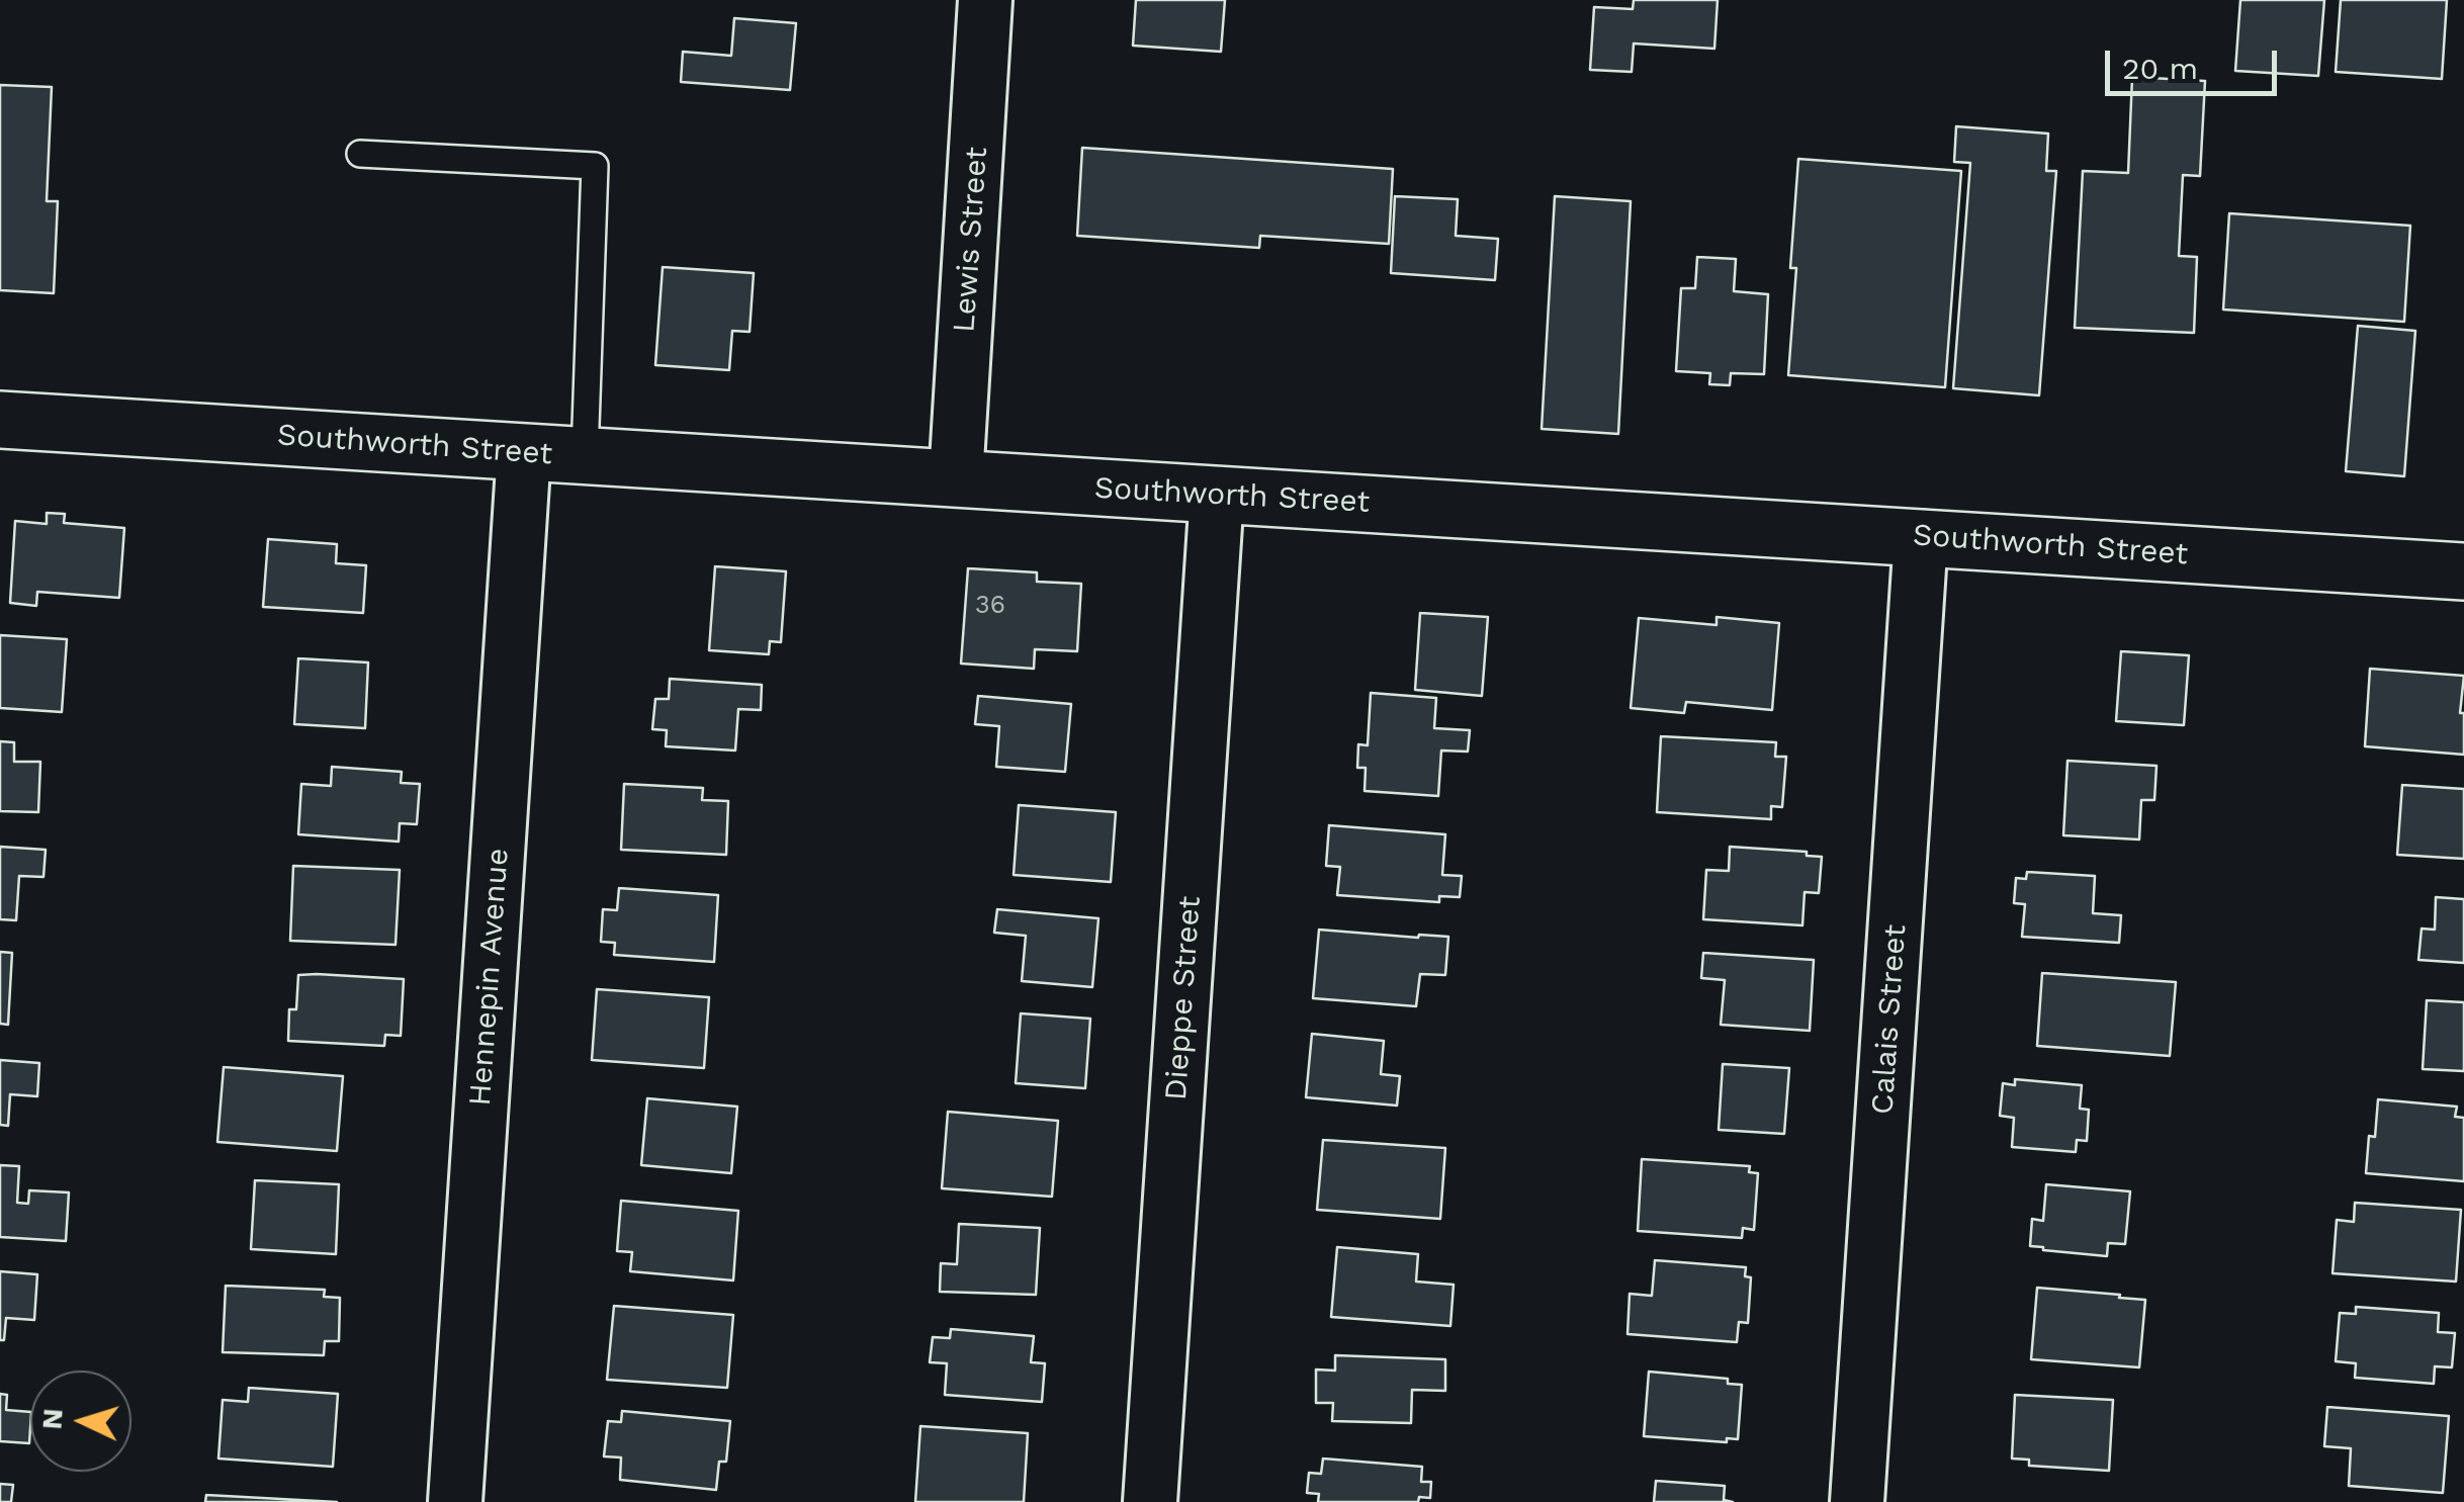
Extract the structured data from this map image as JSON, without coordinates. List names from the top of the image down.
{
  "streets": {
    "main road": ["Southworth Street"],
    "street": [
      "Lewis Street",
      "Hennepin Avenue",
      "Dieppe Street",
      "Calais Street"
    ]
  },
  "crossings": [
    ["Lewis Street", "Southworth Street"],
    ["Southworth Street", "Hennepin Avenue"],
    ["Southworth Street", "Dieppe Street"],
    ["Southworth Street", "Calais Street"]
  ],
  "house_numbers": ["36"],
  "scale_bar": "20 m",
  "north": "left"
}
